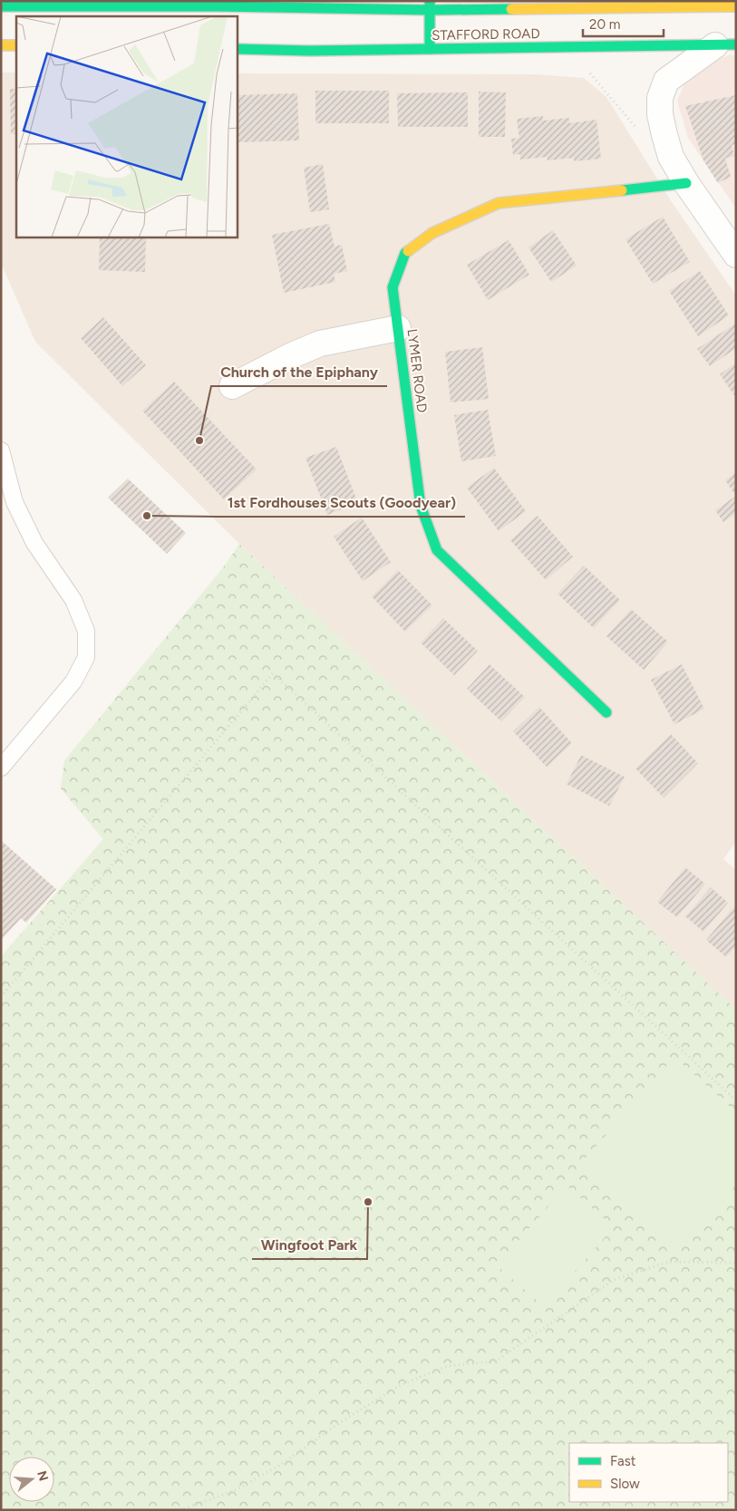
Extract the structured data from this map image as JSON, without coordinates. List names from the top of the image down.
{
  "streets": {
    "main road": ["STAFFORD ROAD", "LYMER ROAD"]
  },
  "places": ["Church of the Epiphany", "1st Fordhouses Scouts (Goodyear)", "Wingfoot Park"],
  "legend": ["Fast", "Slow"],
  "scale_bar": "20 m",
  "north": "right"
}
